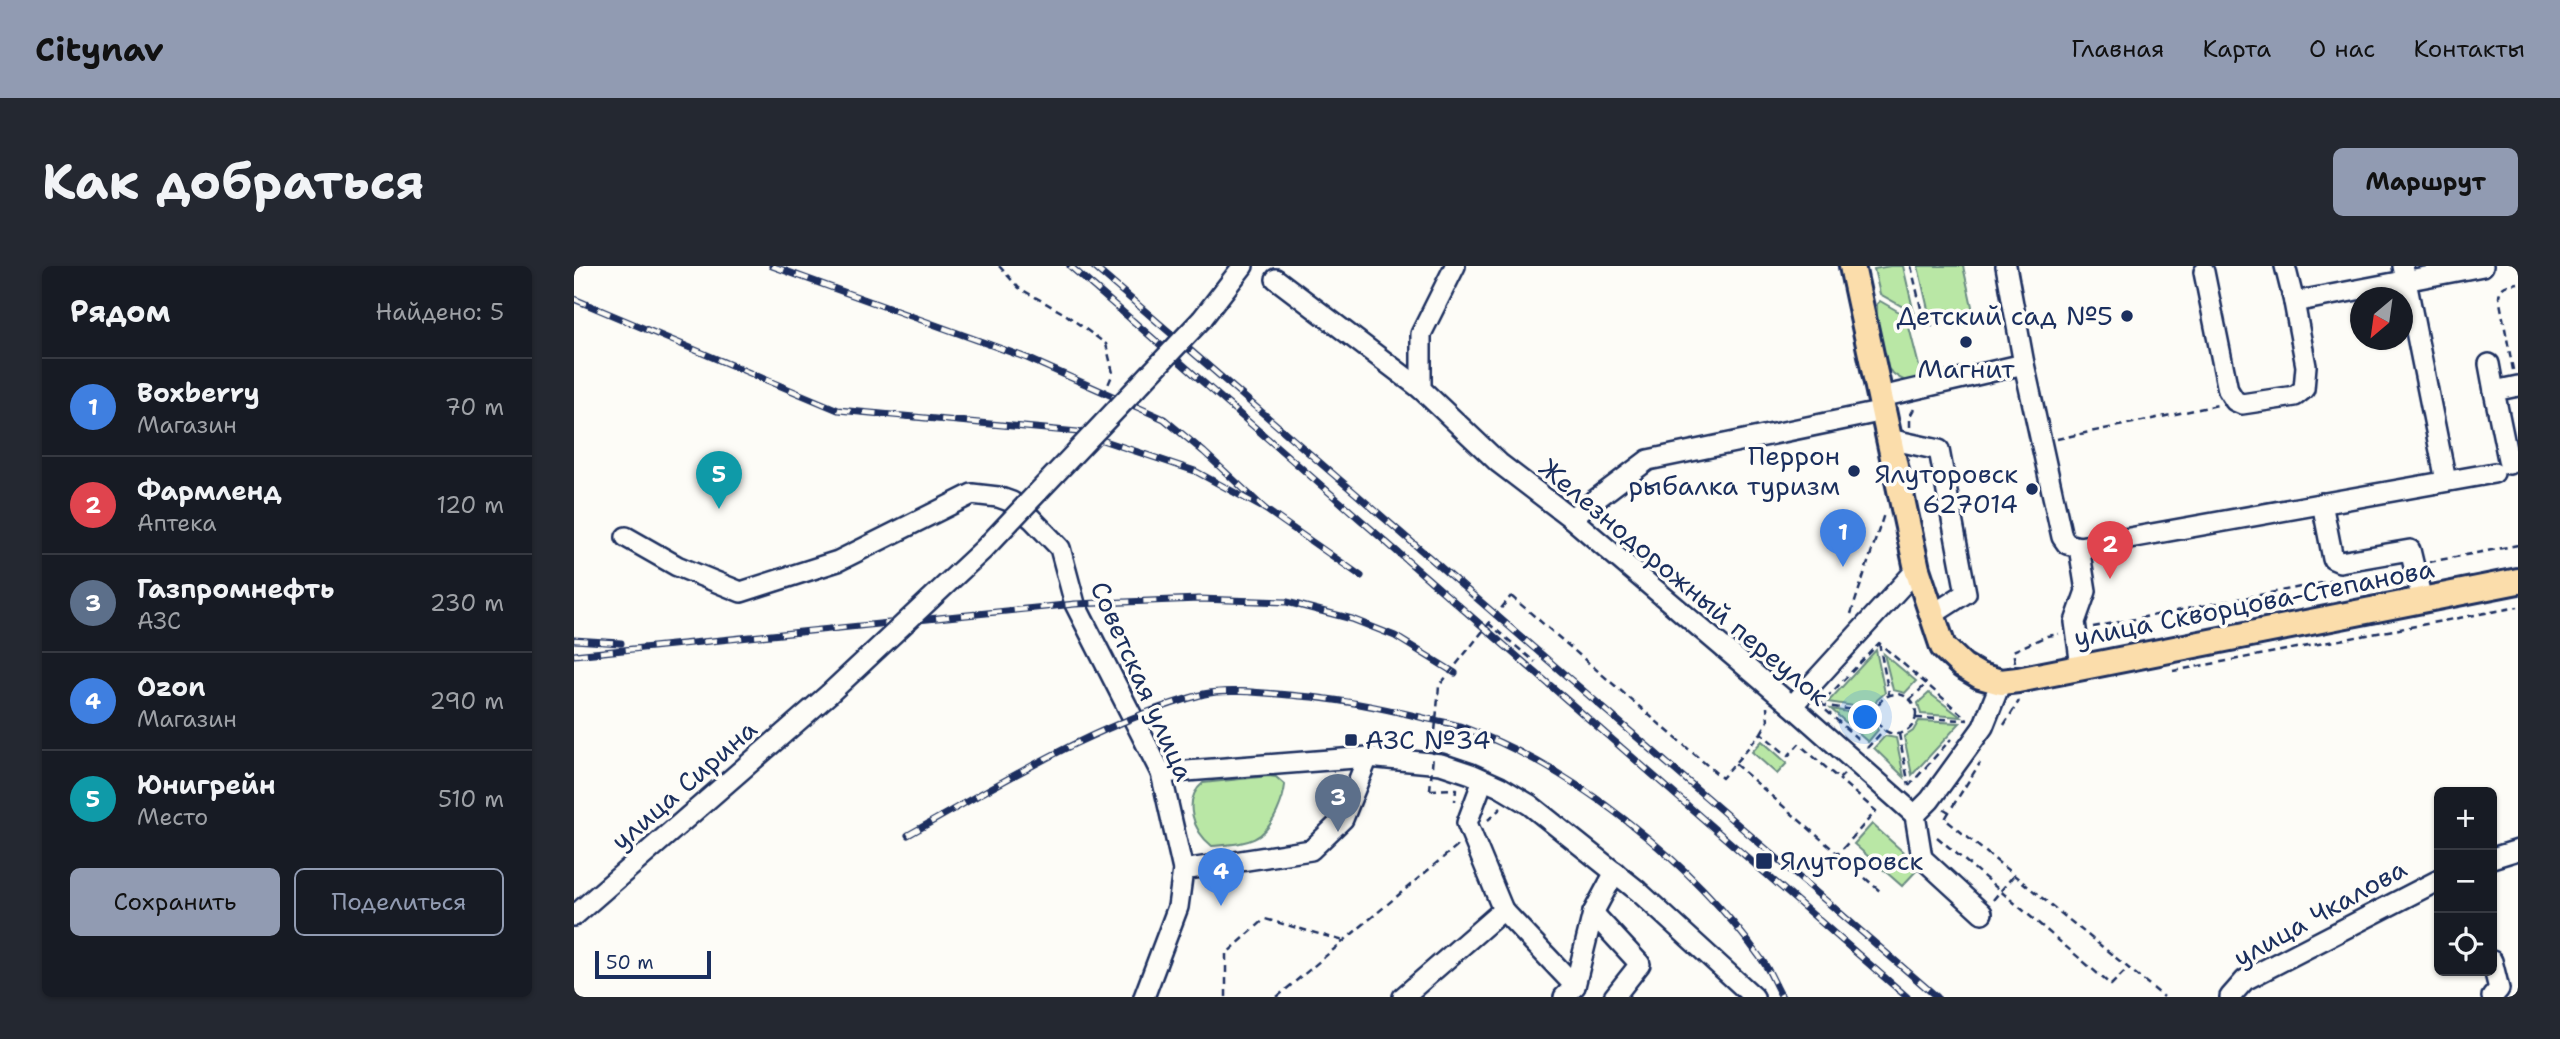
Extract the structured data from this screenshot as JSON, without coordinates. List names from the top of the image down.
{
  "streets": {
    "main road": ["улица Скворцова-Степанова"],
    "street": [
      "Железнодорожный переулок",
      "Советская улица",
      "улица Сирина",
      "улица Чкалова"
    ]
  },
  "places": {
    "other": [
      "Детский сад №5",
      "Магнит",
      "Перрон рыбалка туризм",
      "Ялуторовск 627014"
    ],
    "transit": ["АЗС №34", "Ялуторовск"]
  },
  "scale_bar": "50 m",
  "north": "bottom left",
  "page": {
    "header": "Citynav",
    "nav": [
      "Главная",
      "Карта",
      "О нас",
      "Контакты"
    ],
    "buttons": [
      "Маршрут",
      ["Сохранить", "Поделиться"]
    ],
    "title": "Как добраться",
    "heading": ["Рядом", "Найдено: 5"],
    "list": [
      {
        "mark": "1",
        "name": "Boxberry",
        "note": "Магазин",
        "value": "70 m"
      },
      {
        "mark": "2",
        "name": "Фармленд",
        "note": "Аптека",
        "value": "120 m"
      },
      {
        "mark": "3",
        "name": "Газпромнефть",
        "note": "АЗС",
        "value": "230 m"
      },
      {
        "mark": "4",
        "name": "Ozon",
        "note": "Магазин",
        "value": "290 m"
      },
      {
        "mark": "5",
        "name": "Юнигрейн",
        "note": "Место",
        "value": "510 m"
      }
    ],
    "pins": [
      "5",
      "1",
      "2",
      "3",
      "4"
    ],
    "map_buttons": ["+", "−"],
    "scale": "50 m"
  }
}
